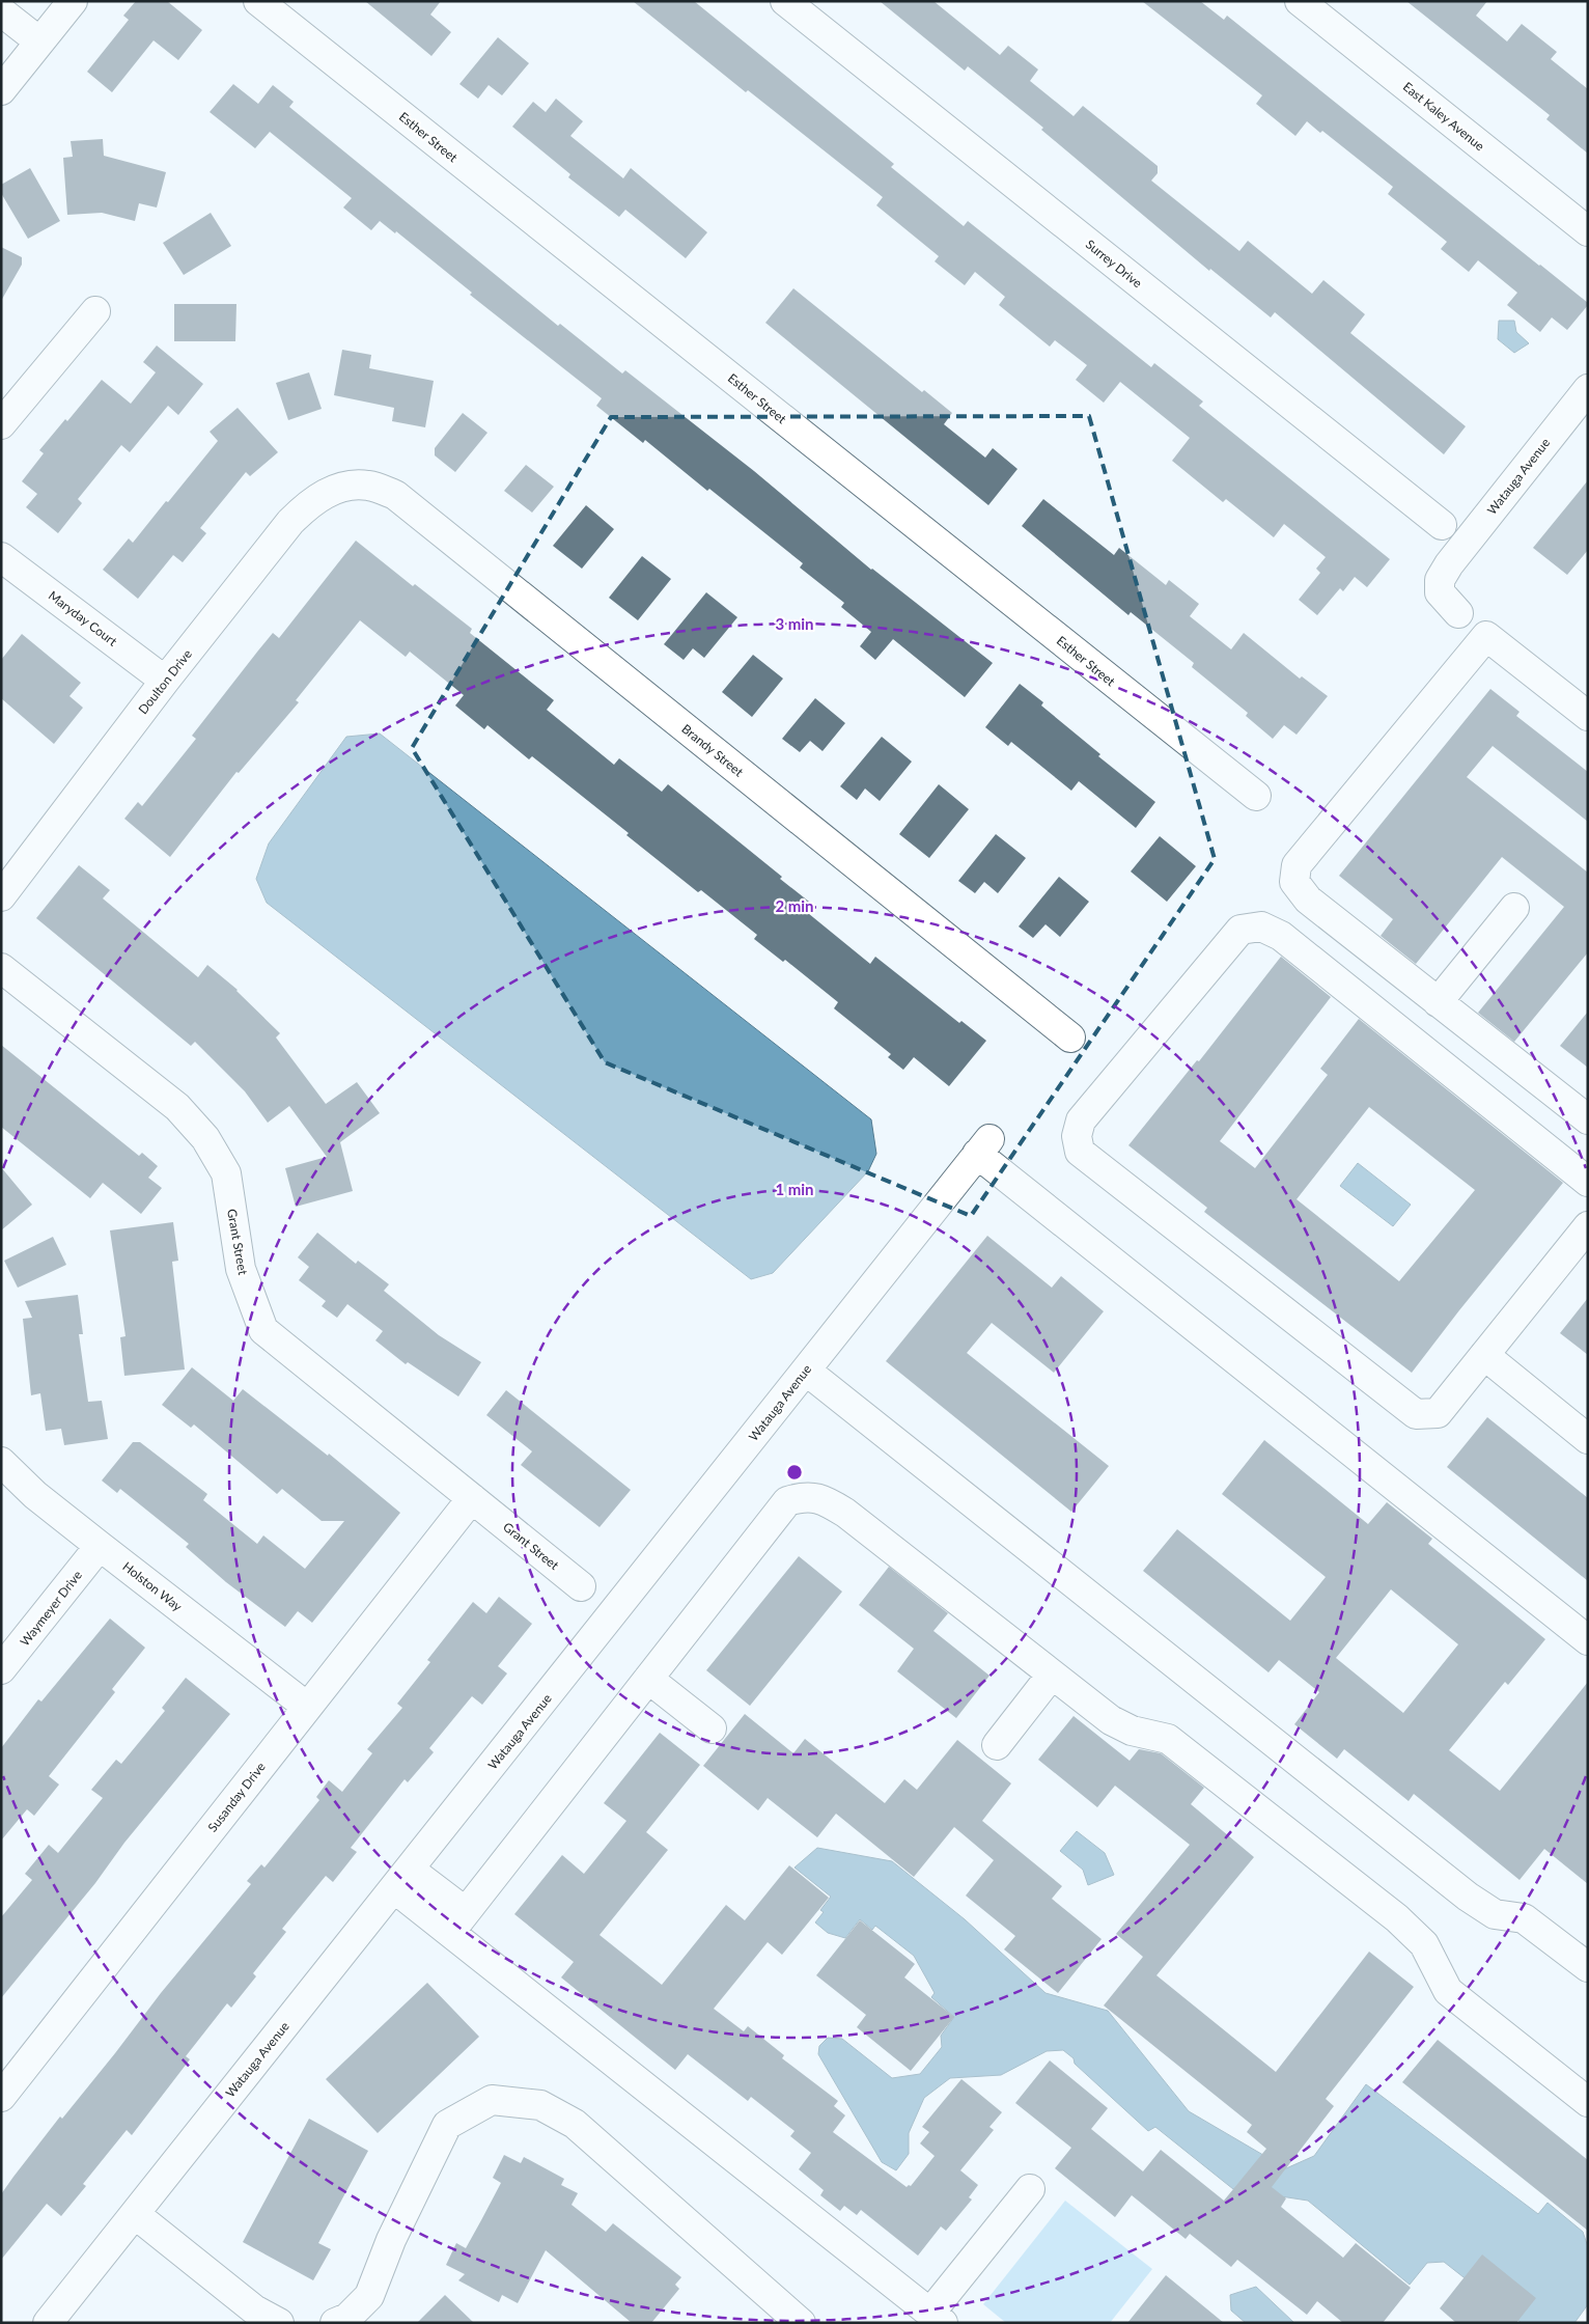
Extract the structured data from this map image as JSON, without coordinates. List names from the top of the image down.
{
  "streets": {
    "street": [
      "East Kaley Avenue",
      "Esther Street",
      "Surrey Drive",
      "Watauga Avenue",
      "Maryday Court",
      "Doulton Drive",
      "Brandy Street",
      "Grant Street",
      "Holston Way",
      "Waymeyer Drive",
      "Susanday Drive"
    ]
  },
  "crossings": [
    ["Maryday Court", "Doulton Drive"],
    ["Doulton Drive", "Brandy Street"],
    ["Grant Street", "Susanday Drive"],
    ["Holston Way", "Waymeyer Drive"],
    ["Holston Way", "Susanday Drive"]
  ],
  "rings": ["3 min", "2 min", "1 min"]
}
